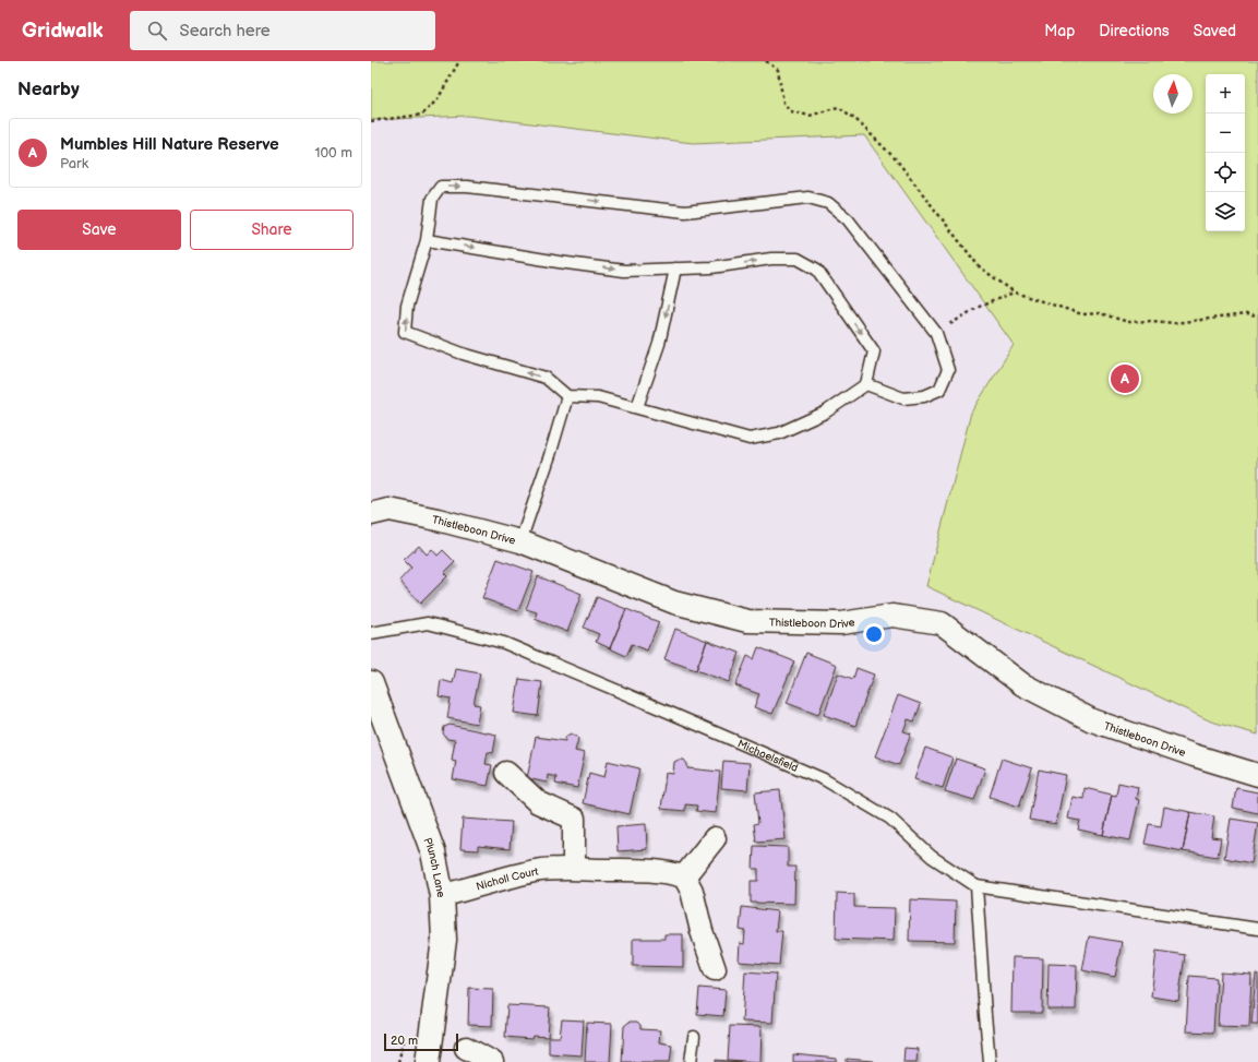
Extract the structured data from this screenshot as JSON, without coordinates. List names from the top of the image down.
{
  "streets": {
    "street": ["Thistleboon Drive", "Plunch Lane", "Nicholl Court"],
    "lane": ["Michaelsfield"]
  },
  "crossings": [
    ["Plunch Lane", "Nicholl Court"]
  ],
  "scale_bar": "20 m",
  "north": "top",
  "page": {
    "header": "Gridwalk",
    "search": "Search here",
    "nav": ["Map", "Directions", "Saved"],
    "heading": "Nearby",
    "map_buttons": ["+", "−"],
    "list": [
      {
        "mark": "A",
        "name": "Mumbles Hill Nature Reserve",
        "note": "Park",
        "value": "100 m"
      }
    ],
    "buttons": ["Save", "Share"],
    "pins": "A",
    "scale": "20 m"
  }
}
